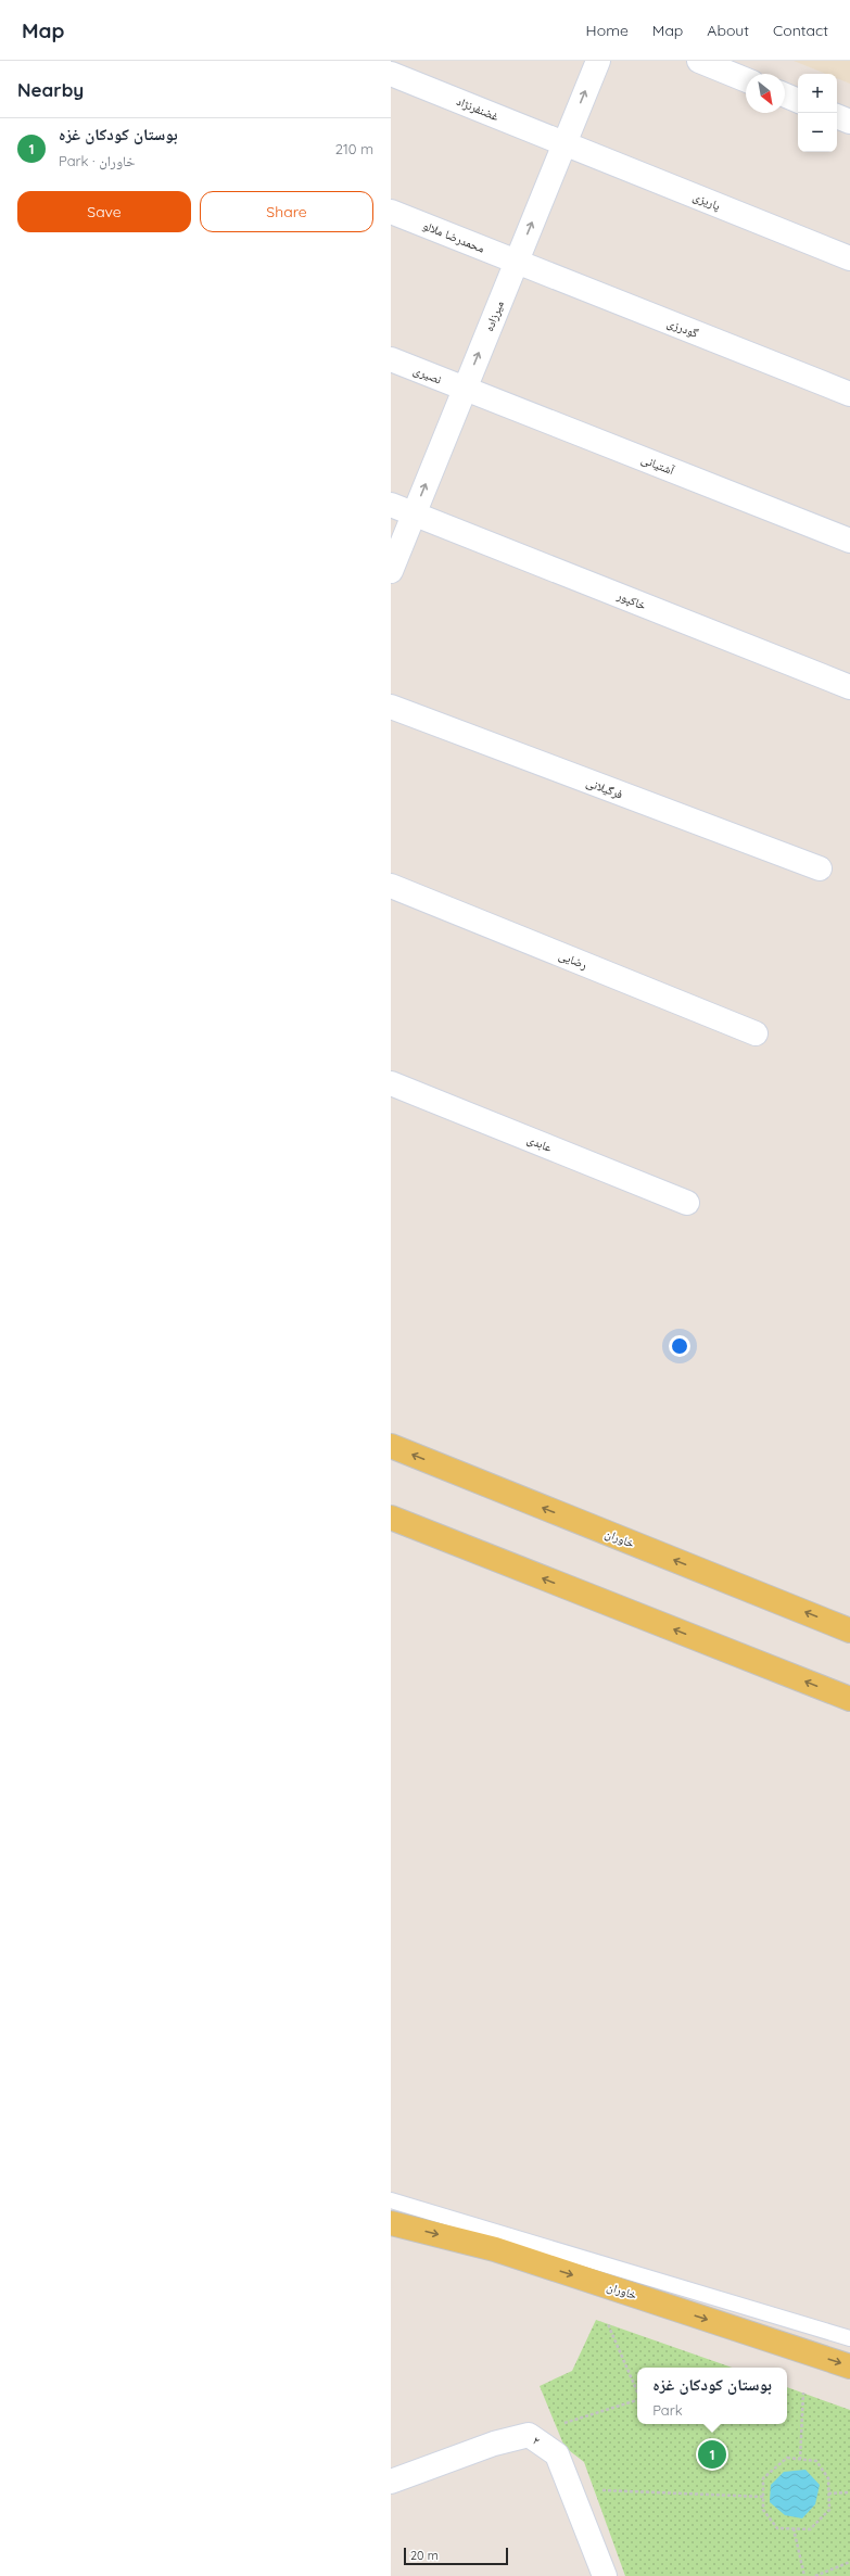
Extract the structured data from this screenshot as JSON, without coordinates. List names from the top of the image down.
{
  "streets": {
    "main road": ["خاوران"],
    "street": [
      "غضنفرنژاد",
      "پاریزی",
      "محمدرضا ملالو",
      "میرزاده",
      "گودرزی",
      "نصیری",
      "آشتیانی",
      "خاکپور",
      "فرگیلانی",
      "رضایی",
      "عابدی",
      "۲"
    ]
  },
  "crossings": [
    ["غضنفرنژاد", "پاریزی"],
    ["غضنفرنژاد", "میرزاده"],
    ["پاریزی", "میرزاده"],
    ["محمدرضا ملالو", "میرزاده"],
    ["محمدرضا ملالو", "گودرزی"],
    ["میرزاده", "گودرزی"],
    ["میرزاده", "نصیری"],
    ["میرزاده", "آشتیانی"],
    ["میرزاده", "خاکپور"],
    ["نصیری", "آشتیانی"]
  ],
  "one_way": ["میرزاده"],
  "scale_bar": "20 m",
  "north": "bottom right",
  "page": {
    "header": "Map",
    "nav": [
      "Home",
      "Map",
      "About",
      "Contact"
    ],
    "heading": "Nearby",
    "map_buttons": ["+", "−"],
    "list": [
      {
        "mark": "1",
        "name": "بوستان کودکان غزه",
        "note": "Park · خاوران",
        "value": "210 m"
      }
    ],
    "buttons": ["Save", "Share"],
    "popup": ["بوستان کودکان غزه", "Park"],
    "pins": "1",
    "scale": "20 m"
  }
}
